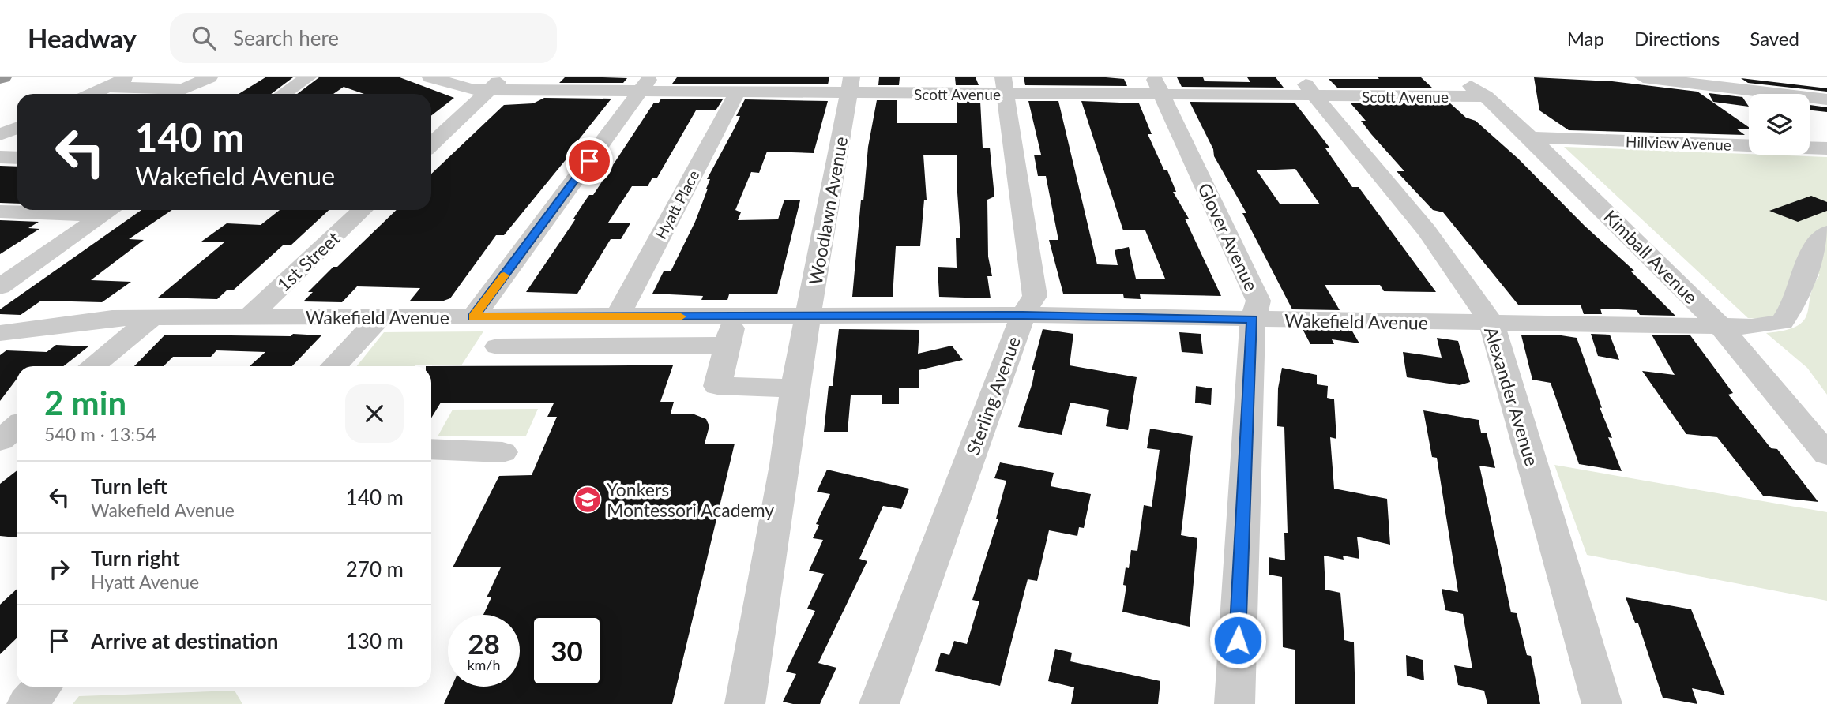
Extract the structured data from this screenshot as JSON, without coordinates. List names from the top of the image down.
{
  "streets": {
    "street": [
      "Scott Avenue",
      "Hillview Avenue",
      "Hyatt Place",
      "Woodlawn Avenue",
      "Glover Avenue",
      "Kimball Avenue",
      "1st Street",
      "Wakefield Avenue",
      "Sterling Avenue",
      "Alexander Avenue"
    ]
  },
  "crossings": [
    ["Scott Avenue", "Hyatt Place"],
    ["Scott Avenue", "Woodlawn Avenue"],
    ["Scott Avenue", "Glover Avenue"],
    ["Scott Avenue", "Kimball Avenue"],
    ["Scott Avenue", "Sterling Avenue"],
    ["Scott Avenue", "Alexander Avenue"],
    ["Hillview Avenue", "Kimball Avenue"],
    ["Hyatt Place", "Wakefield Avenue"],
    ["Woodlawn Avenue", "Wakefield Avenue"],
    ["Glover Avenue", "Wakefield Avenue"],
    ["Kimball Avenue", "Wakefield Avenue"],
    ["1st Street", "Wakefield Avenue"],
    ["Wakefield Avenue", "Sterling Avenue"],
    ["Wakefield Avenue", "Alexander Avenue"]
  ],
  "places": {
    "school or university": ["Yonkers Montessori Academy"]
  },
  "page": {
    "header": "Headway",
    "search": "Search here",
    "nav": ["Map", "Directions", "Saved"],
    "turn": ["140 m", "Wakefield Avenue"],
    "heading": ["2 min", "540 m · 13:54"],
    "list": [
      {
        "name": "Turn left",
        "note": "Wakefield Avenue",
        "value": "140 m"
      },
      {
        "name": "Turn right",
        "note": "Hyatt Avenue",
        "value": "270 m"
      },
      {
        "name": "Arrive at destination",
        "value": "130 m"
      }
    ],
    "speed": "28 km/h",
    "limit": "30"
  }
}
